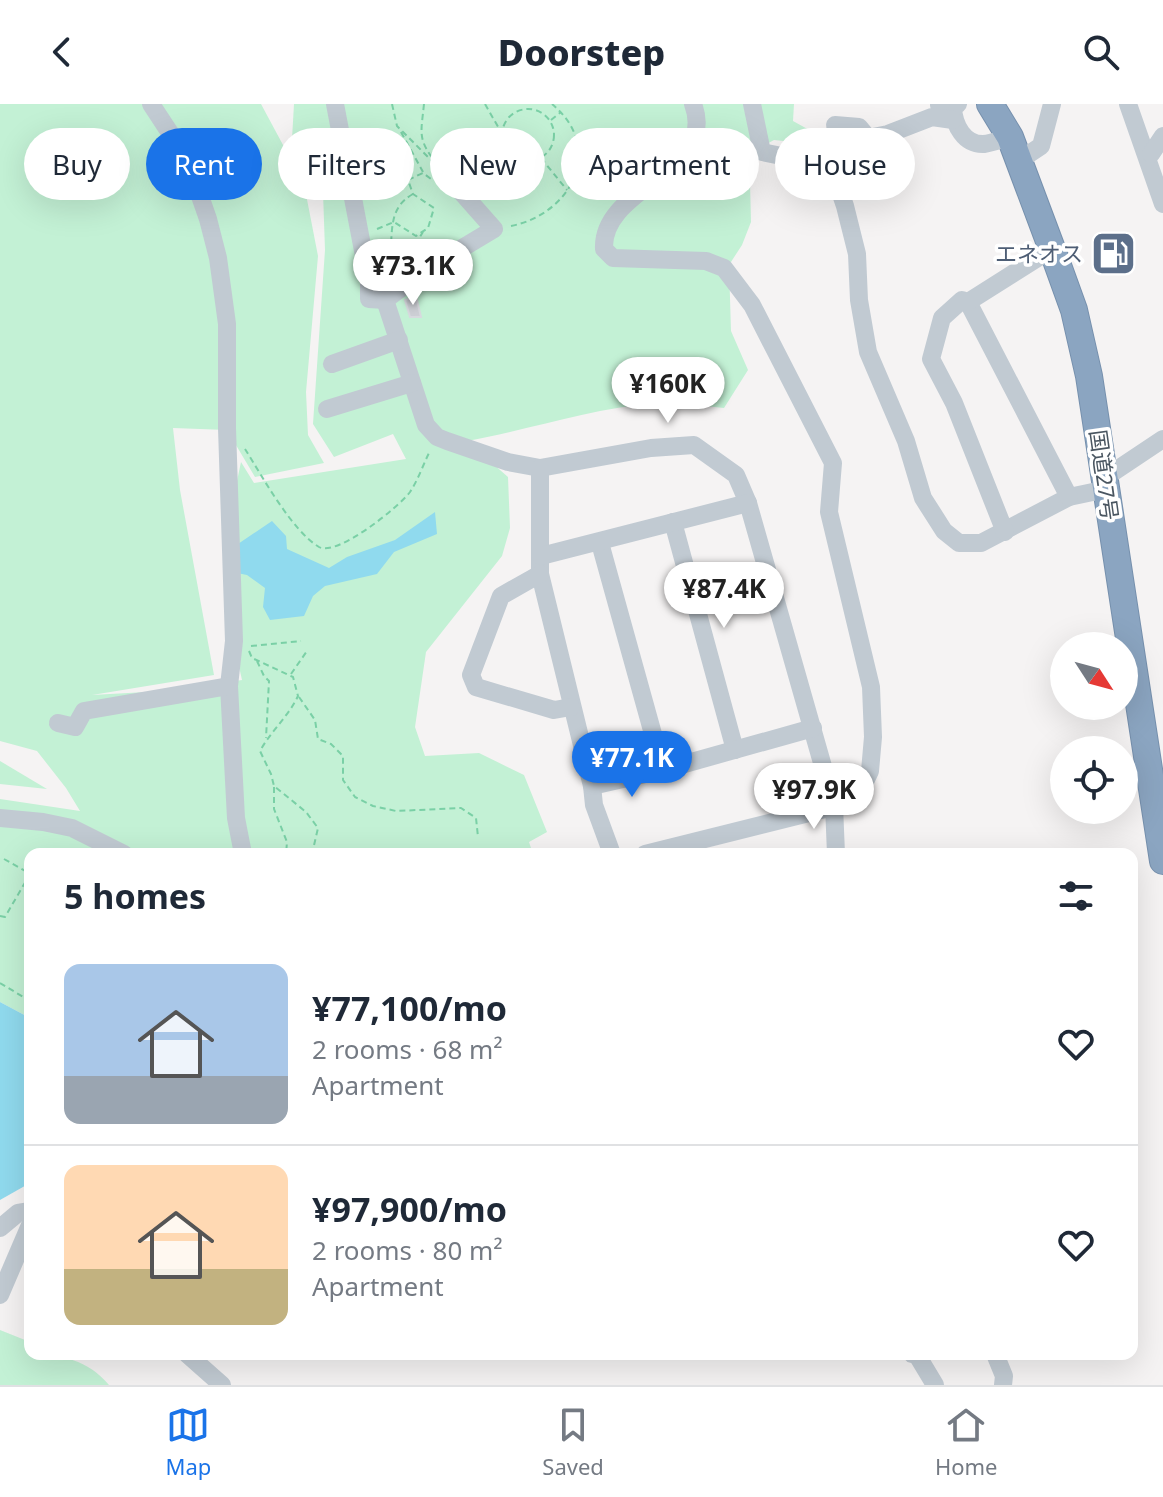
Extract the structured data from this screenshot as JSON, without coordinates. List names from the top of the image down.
{
  "streets": {
    "highway": ["国道27号"]
  },
  "places": {
    "fuel station": ["エネオス"]
  },
  "north": "bottom right",
  "page": {
    "header": "Doorstep",
    "chip": [
      "Buy",
      "Rent",
      "Filters",
      "New",
      "Apartment",
      "House"
    ],
    "price": [
      "¥73.1K",
      "¥160K",
      "¥87.4K",
      "¥77.1K",
      "¥97.9K"
    ],
    "heading": "5 homes",
    "list": [
      {
        "name": "¥77,100/mo",
        "note": "2 rooms · 68 m² · Apartment"
      },
      {
        "name": "¥97,900/mo",
        "note": "2 rooms · 80 m² · Apartment"
      }
    ],
    "tabs": ["Map", "Saved", "Home"]
  }
}
